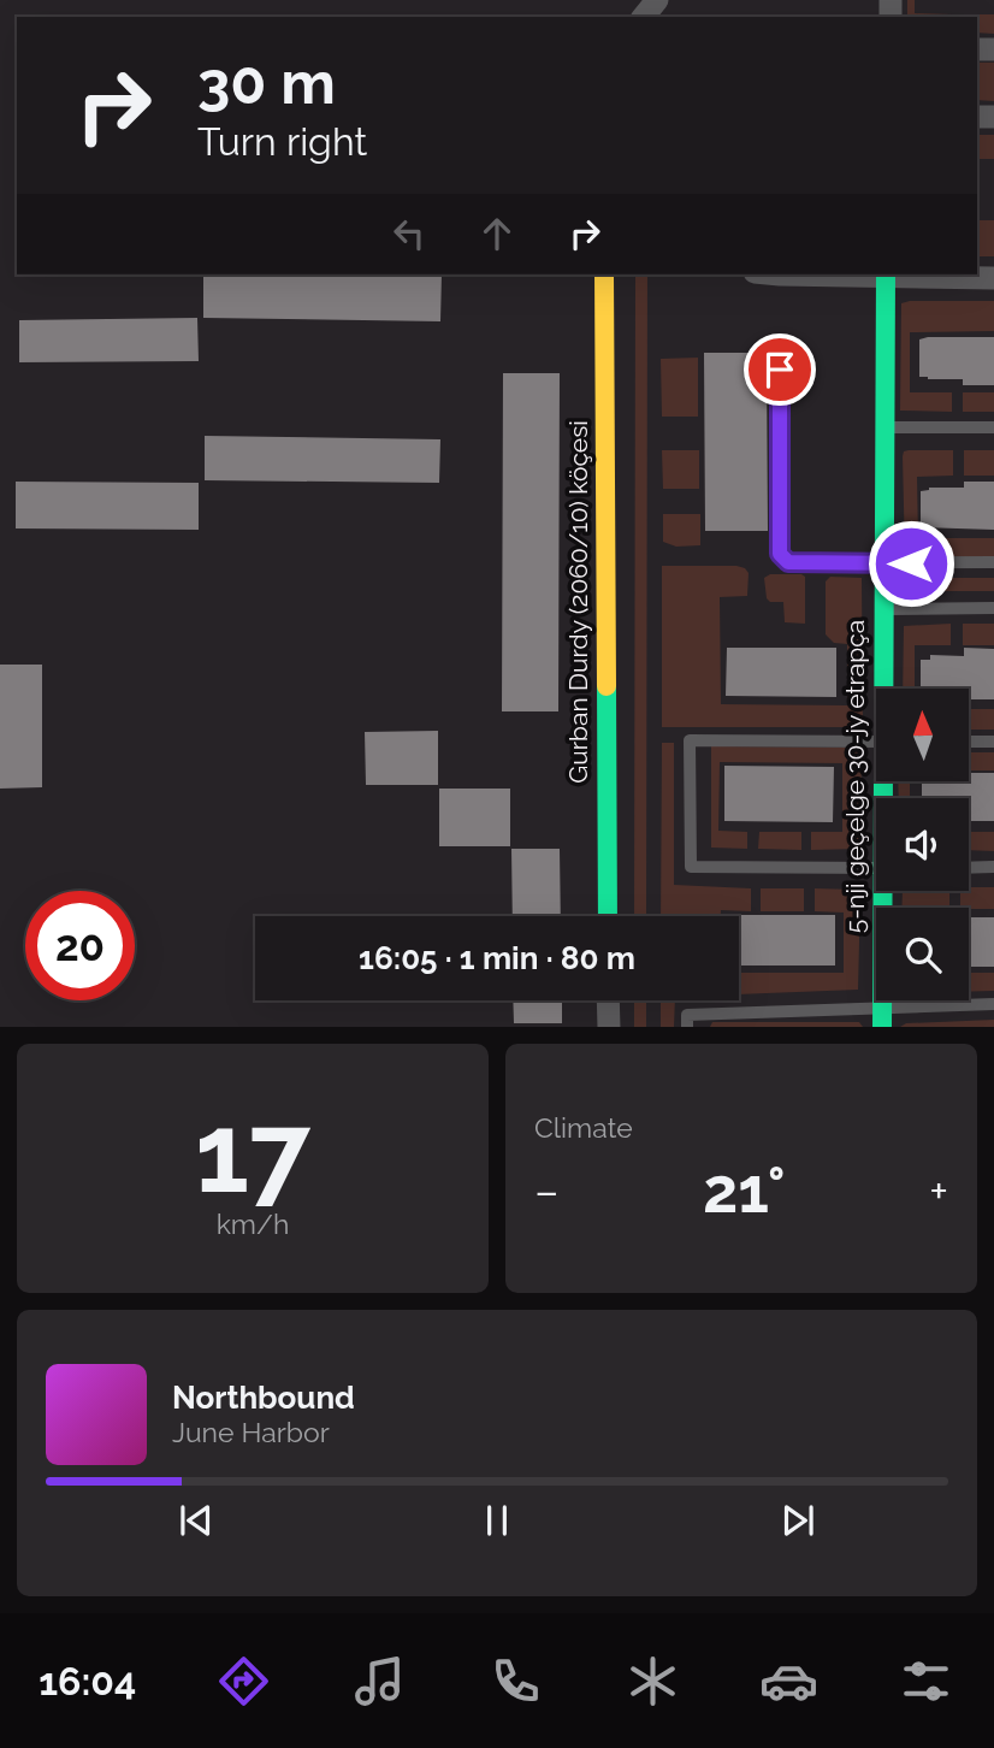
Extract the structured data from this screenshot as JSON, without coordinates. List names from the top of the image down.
{
  "streets": {
    "street": ["Gurban Durdy (2060/10) köçesi", "5-nji geçelge 30-jy etrapça"]
  },
  "north": "top",
  "page": {
    "turn": ["30 m", "Turn right"],
    "limit": "20",
    "trip": "16:05 · 1 min · 80 m",
    "tile": [
      ["17", "km/h"],
      "Climate"
    ],
    "heat": ["−", "21°", "+"],
    "song": ["Northbound", "June Harbor"],
    "tabs": "16:04"
  }
}
